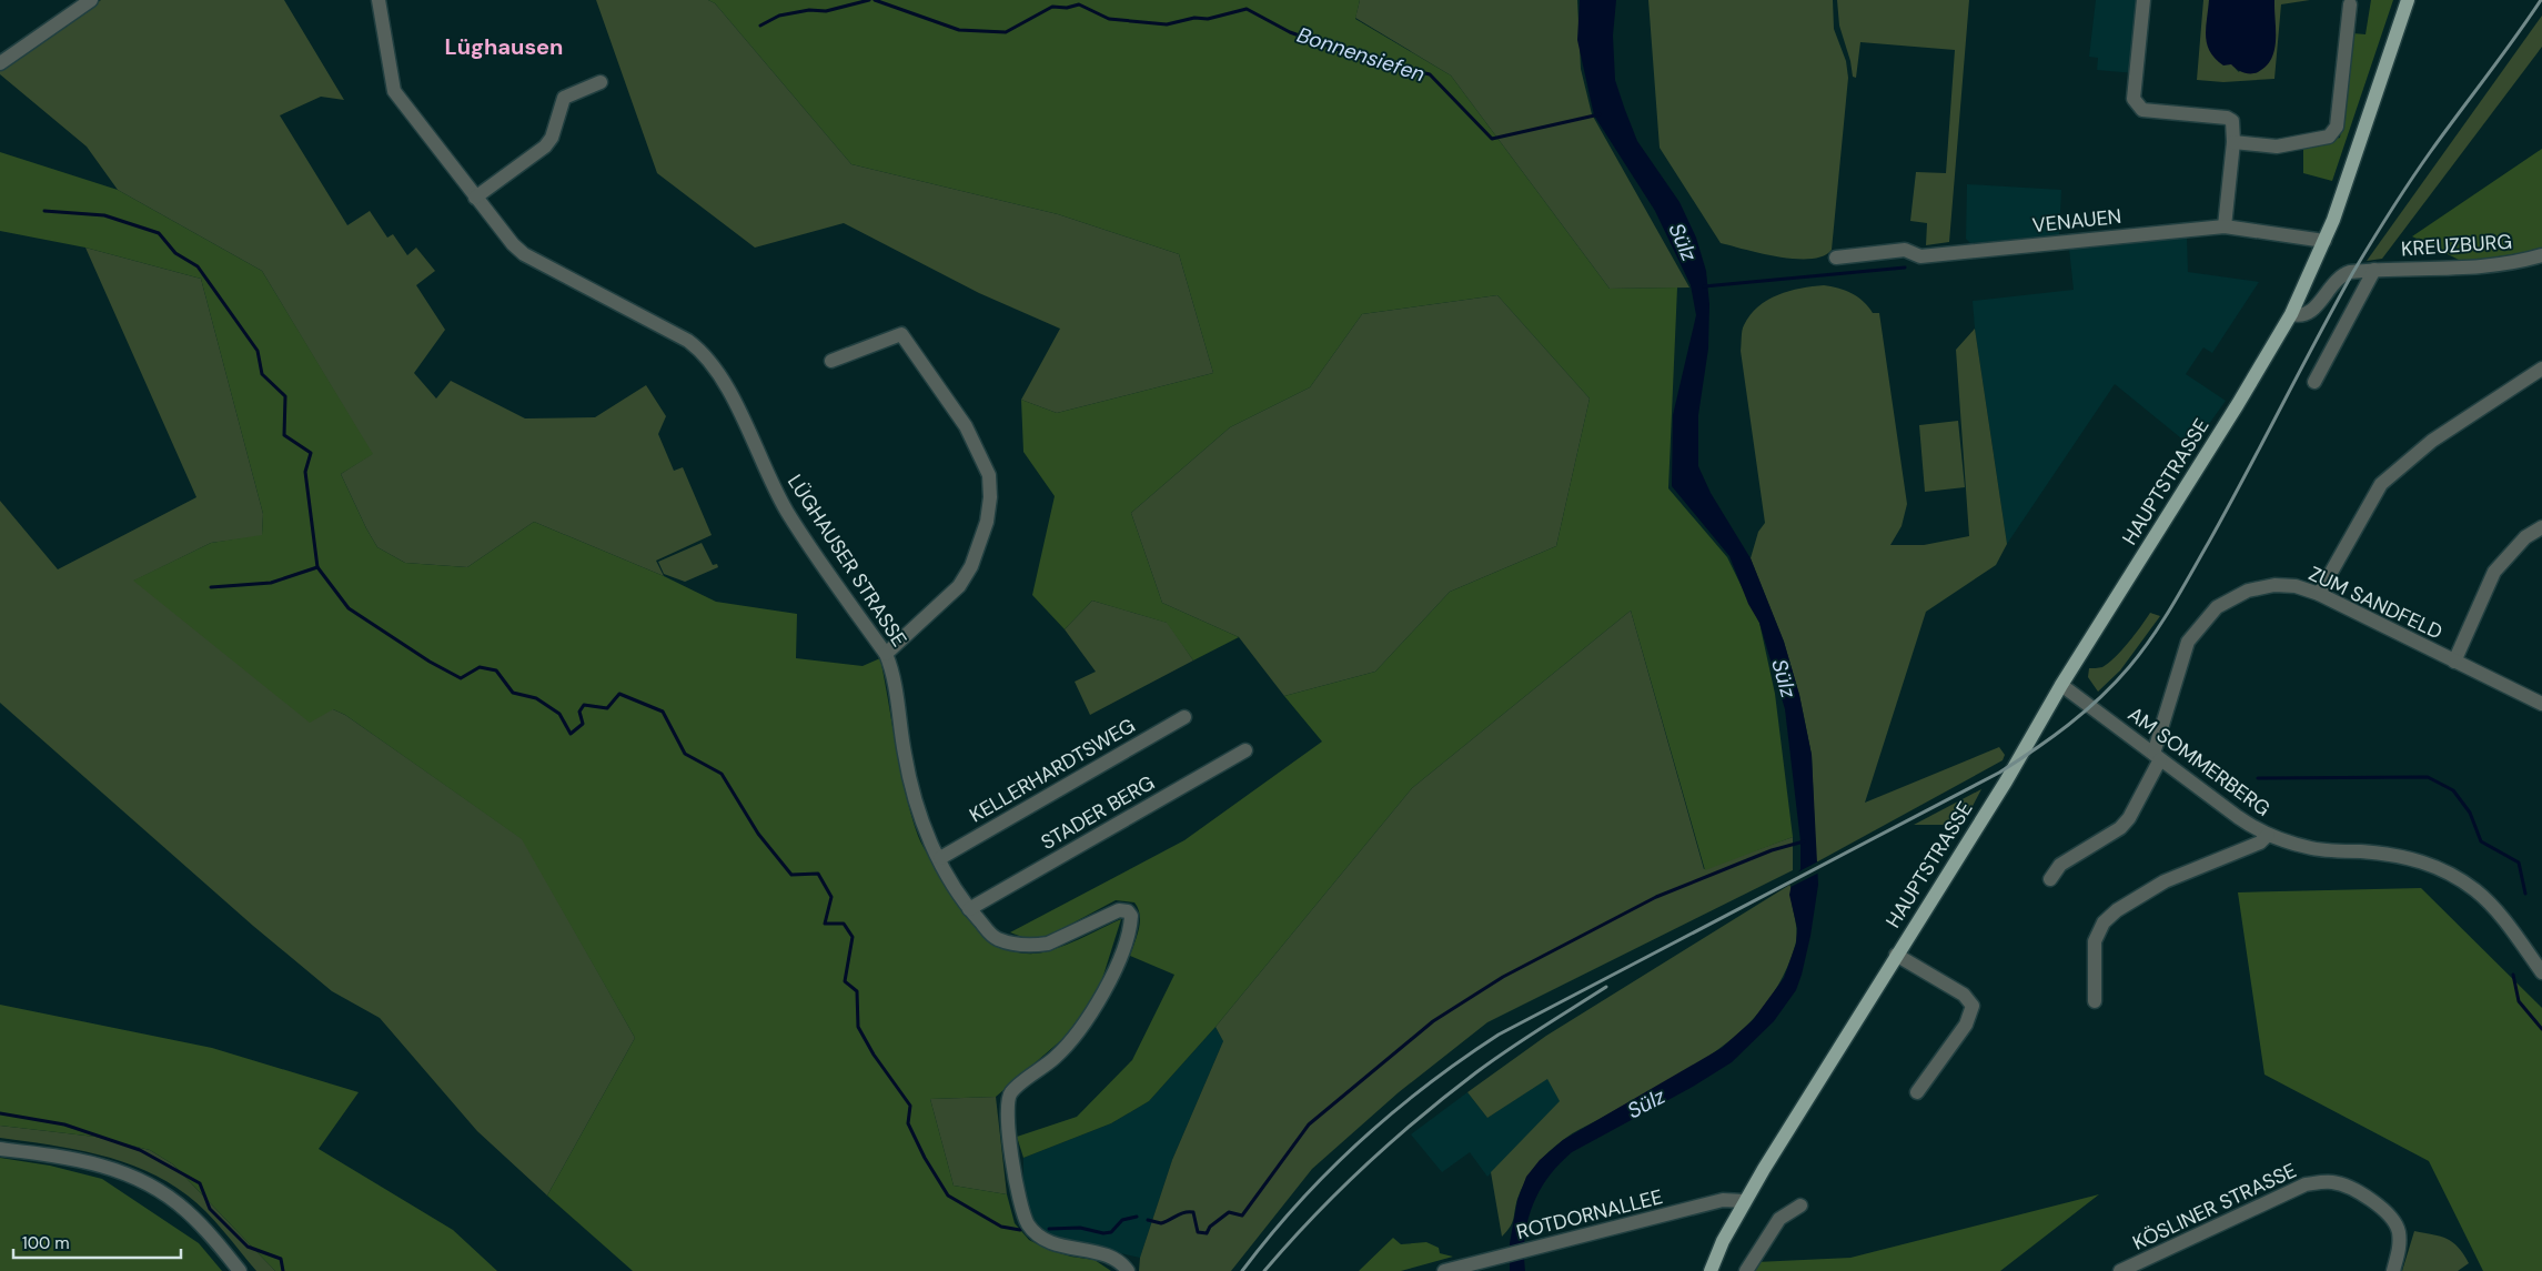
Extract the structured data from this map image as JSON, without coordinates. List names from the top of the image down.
{
  "streets": {
    "main road": ["HAUPTSTRASSE"],
    "street": [
      "VENAUEN",
      "KREUZBURG",
      "LÜGHAUSER STRASSE",
      "ZUM SANDFELD",
      "AM SOMMERBERG",
      "KELLERHARDTSWEG",
      "STADER BERG",
      "KÖSLINER STRASSE",
      "ROTDORNALLEE"
    ]
  },
  "crossings": [
    ["VENAUEN", "HAUPTSTRASSE"],
    ["KREUZBURG", "HAUPTSTRASSE"],
    ["HAUPTSTRASSE", "AM SOMMERBERG"],
    ["HAUPTSTRASSE", "ROTDORNALLEE"],
    ["LÜGHAUSER STRASSE", "KELLERHARDTSWEG"],
    ["LÜGHAUSER STRASSE", "STADER BERG"],
    ["ZUM SANDFELD", "AM SOMMERBERG"]
  ],
  "districts": ["Lüghausen"],
  "water": ["Bonnensiefen", "Sülz"],
  "scale_bar": "100 m"
}
